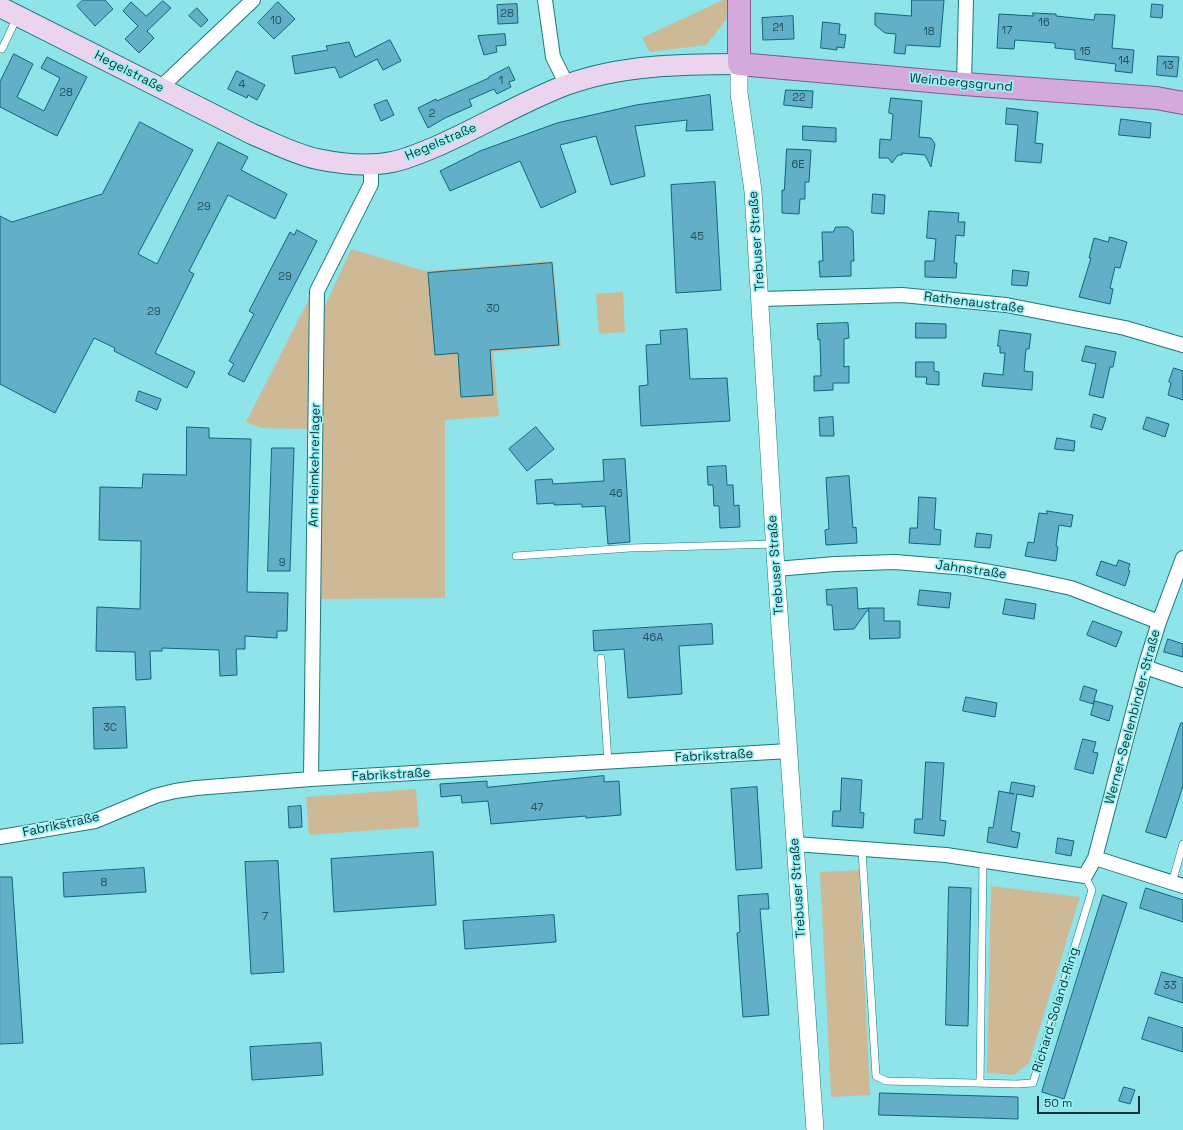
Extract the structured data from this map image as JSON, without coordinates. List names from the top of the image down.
{
  "streets": {
    "main road": ["Hegelstraße", "Weinbergsgrund", "Trebuser Straße"],
    "street": [
      "Rathenaustraße",
      "Am Heimkehrerlager",
      "Jahnstraße",
      "Werner-Seelenbinder-Straße",
      "Fabrikstraße"
    ],
    "lane": ["Richard-Soland-Ring"]
  },
  "crossings": [
    ["Hegelstraße", "Weinbergsgrund"],
    ["Hegelstraße", "Trebuser Straße"],
    ["Hegelstraße", "Am Heimkehrerlager"],
    ["Weinbergsgrund", "Trebuser Straße"],
    ["Trebuser Straße", "Rathenaustraße"],
    ["Trebuser Straße", "Jahnstraße"],
    ["Trebuser Straße", "Fabrikstraße"],
    ["Am Heimkehrerlager", "Fabrikstraße"],
    ["Jahnstraße", "Werner-Seelenbinder-Straße"],
    ["Werner-Seelenbinder-Straße", "Richard-Soland-Ring"]
  ],
  "house_numbers": [
    "28",
    "10",
    "16",
    "21",
    "17",
    "18",
    "15",
    "14",
    "13",
    "1",
    "4",
    "28",
    "22",
    "2",
    "6E",
    "29",
    "45",
    "29",
    "30",
    "29",
    "46",
    "9",
    "46A",
    "3C",
    "47",
    "8",
    "7",
    "33"
  ],
  "scale_bar": "50 m"
}
